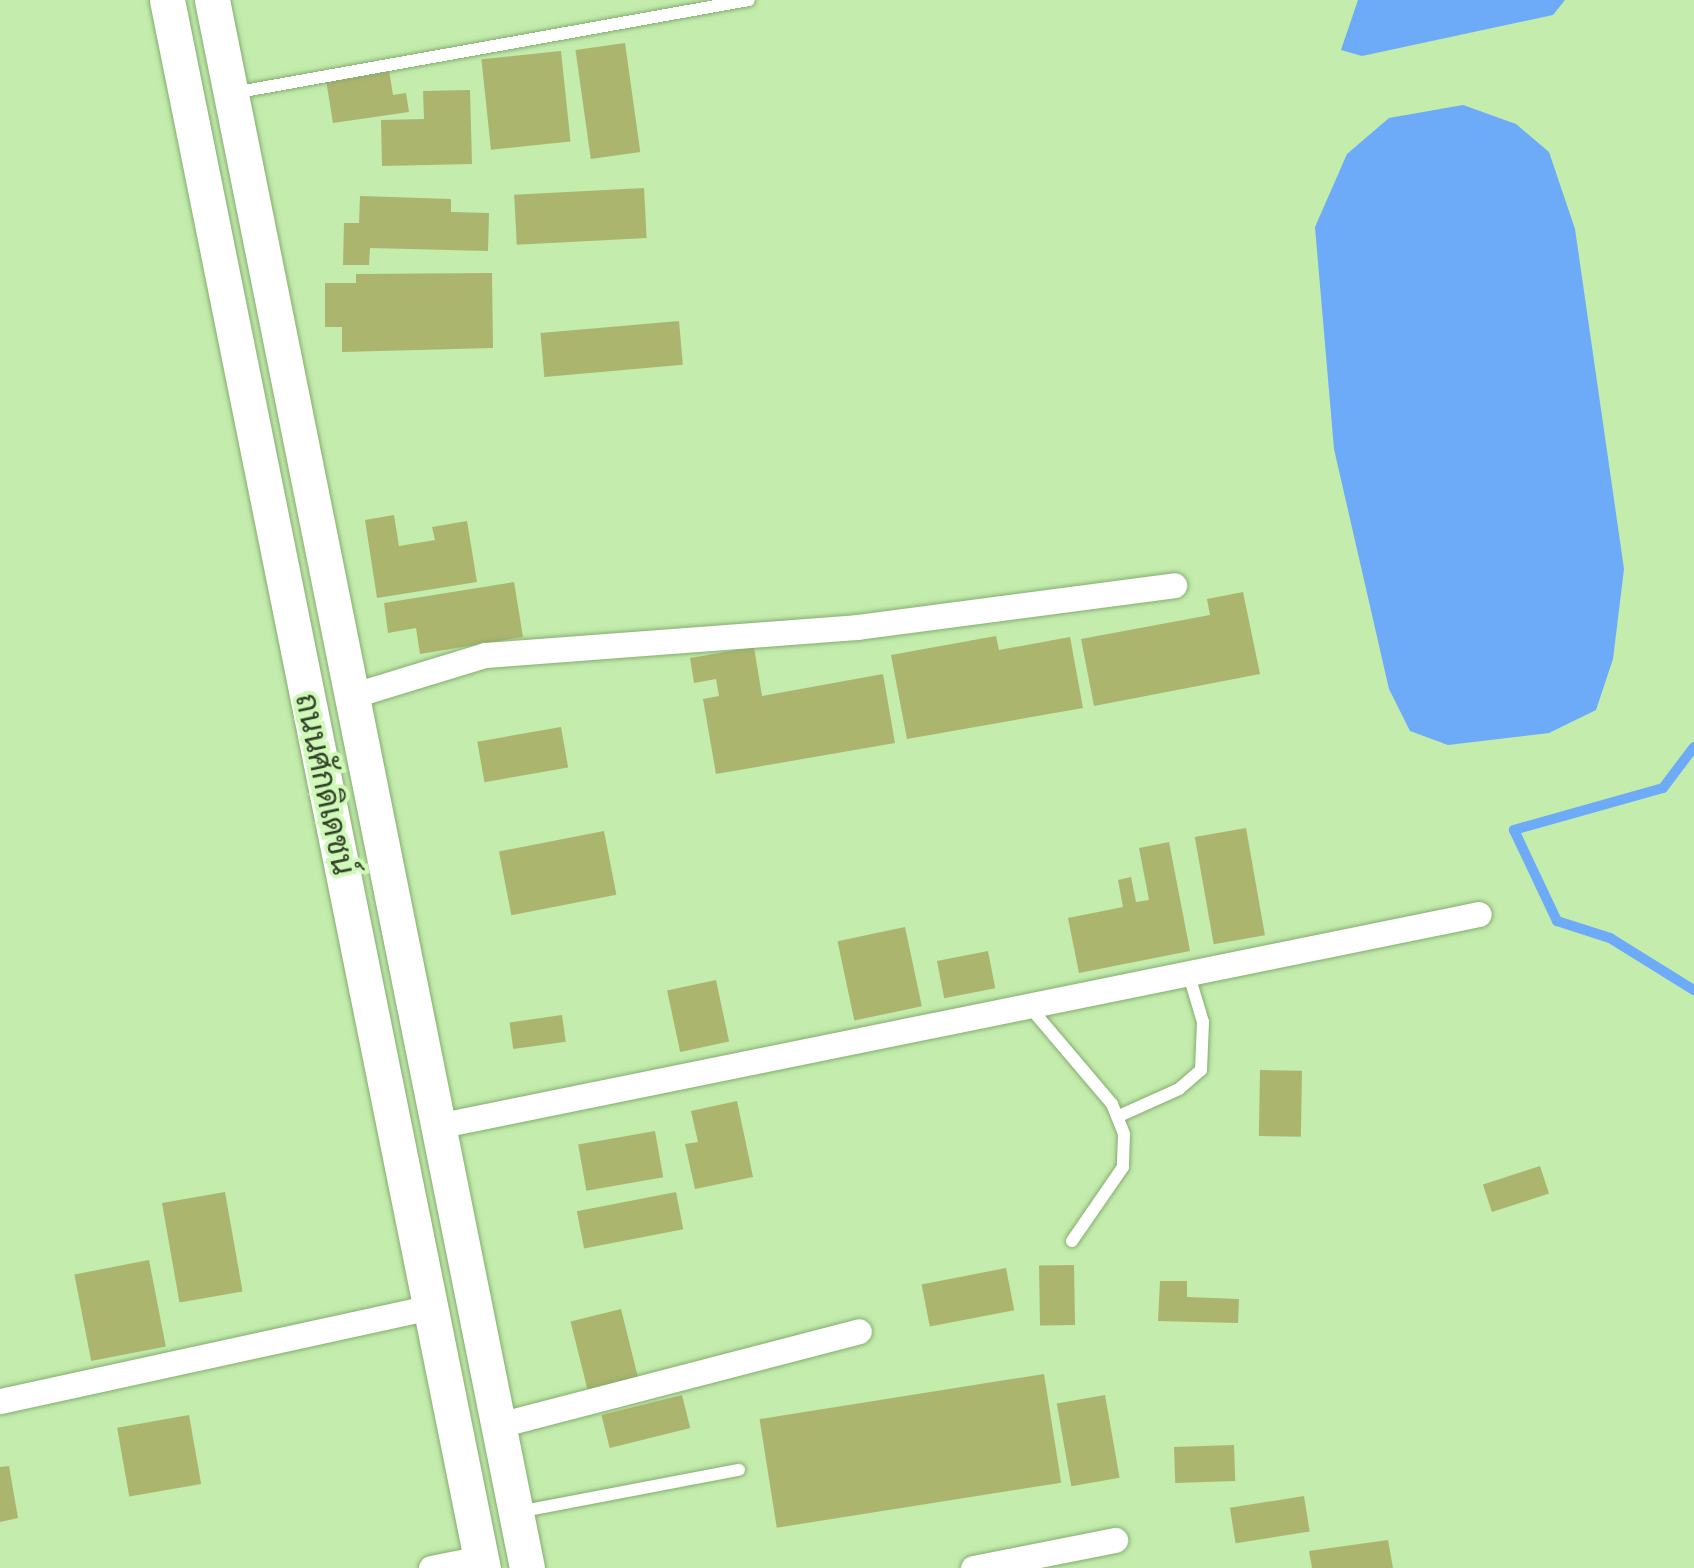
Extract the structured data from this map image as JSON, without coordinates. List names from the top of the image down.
{
  "streets": {
    "main road": ["ถนนศักดิเดชน์"]
  }
}
